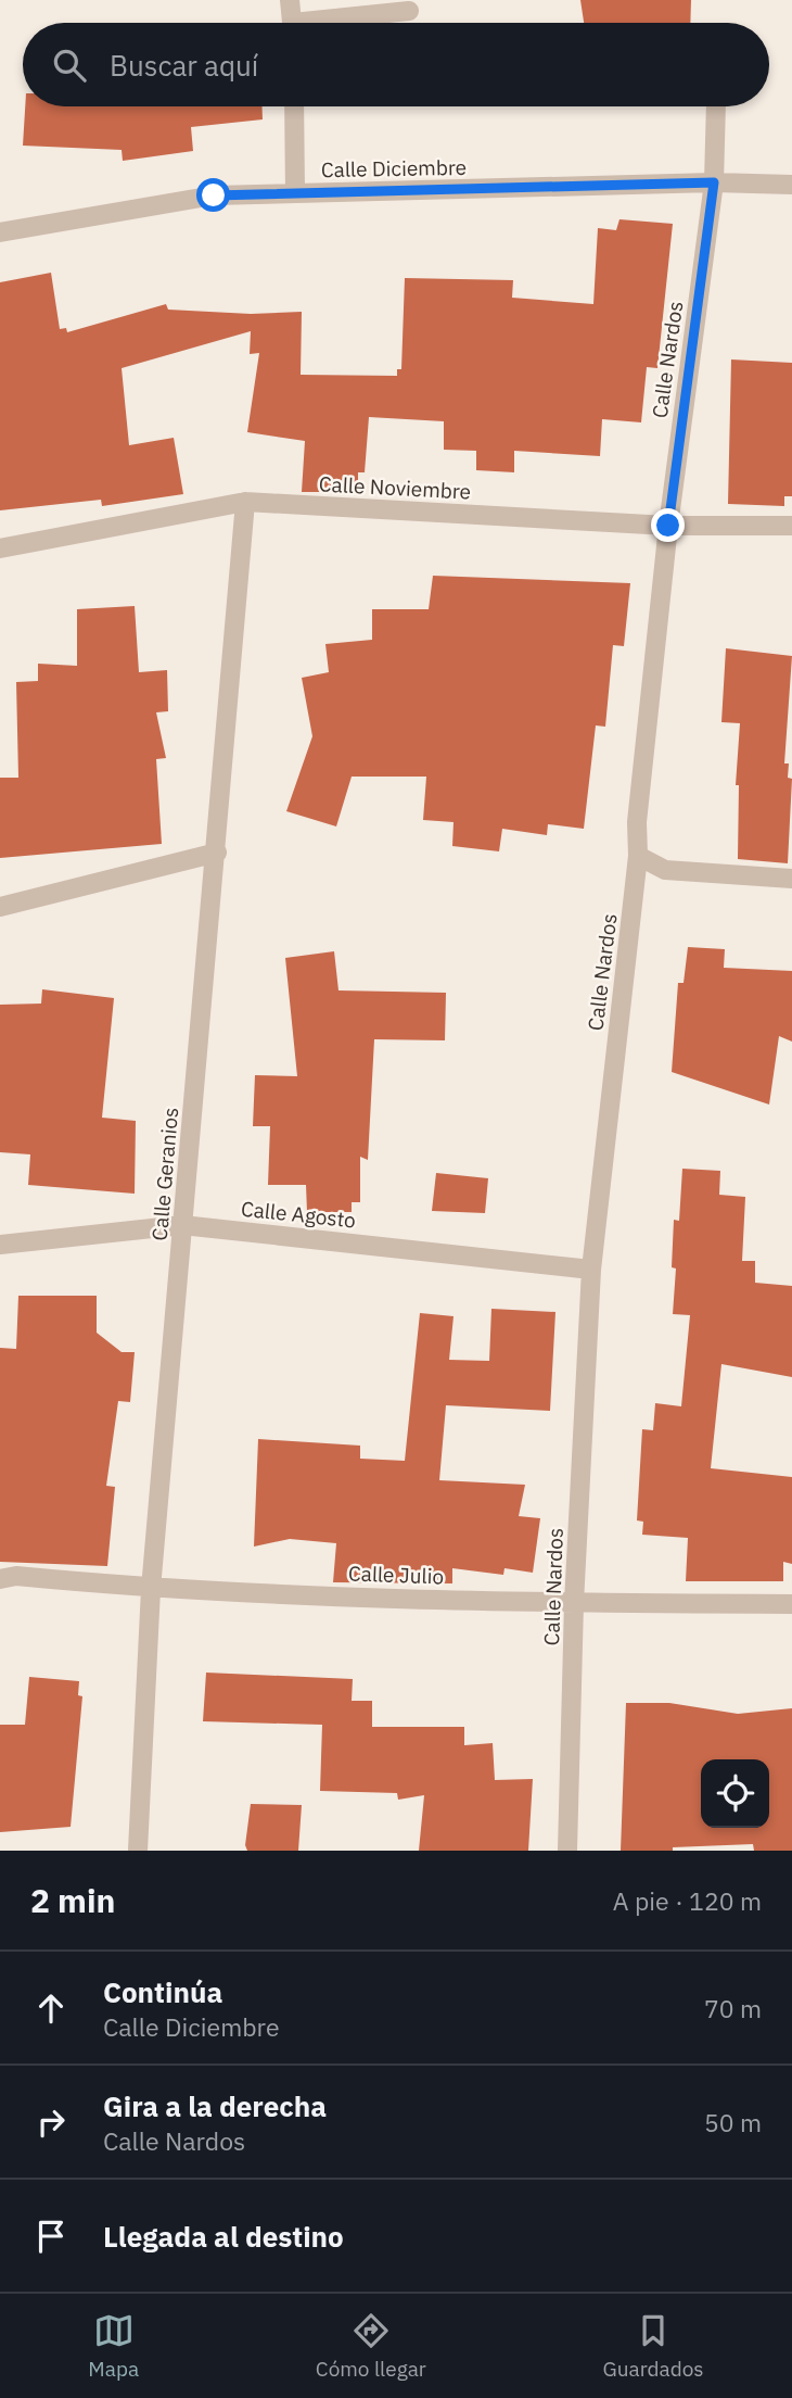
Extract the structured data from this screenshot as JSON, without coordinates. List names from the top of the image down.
{
  "streets": {
    "street": [
      "Calle Diciembre",
      "Calle Nardos",
      "Calle Noviembre",
      "Calle Geranios",
      "Calle Agosto",
      "Calle Julio"
    ]
  },
  "crossings": [
    ["Calle Diciembre", "Calle Nardos"],
    ["Calle Nardos", "Calle Noviembre"],
    ["Calle Nardos", "Calle Agosto"],
    ["Calle Nardos", "Calle Julio"],
    ["Calle Noviembre", "Calle Geranios"],
    ["Calle Geranios", "Calle Agosto"],
    ["Calle Geranios", "Calle Julio"]
  ],
  "page": {
    "search": "Buscar aquí",
    "heading": ["2 min", "A pie · 120 m"],
    "list": [
      ["Continúa", "Calle Diciembre", "70 m"],
      ["Gira a la derecha", "Calle Nardos", "50 m"],
      "Llegada al destino"
    ],
    "nav": ["Mapa", "Cómo llegar", "Guardados"]
  }
}
